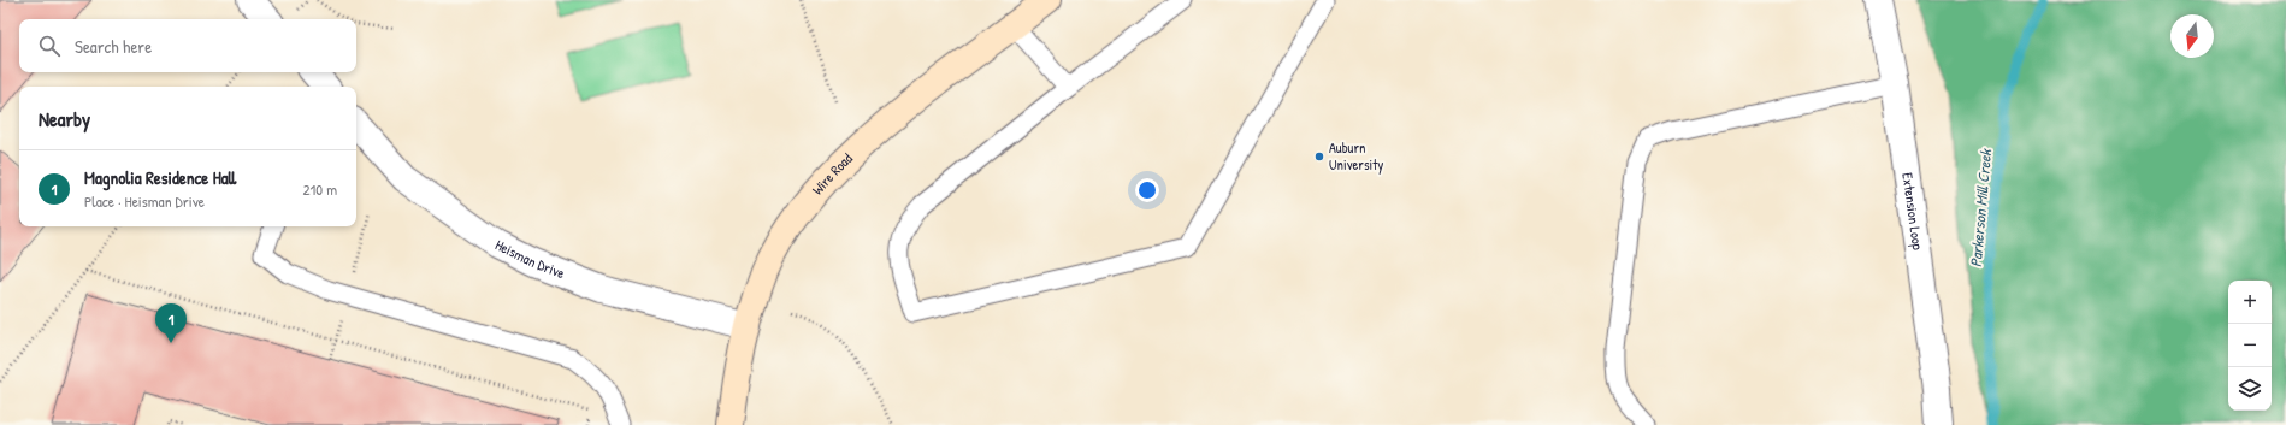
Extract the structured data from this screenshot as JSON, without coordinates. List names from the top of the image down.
{
  "streets": {
    "street": ["Wire Road", "Extension Loop", "Heisman Drive"]
  },
  "crossings": [
    ["Wire Road", "Heisman Drive"]
  ],
  "water": ["Parkerson Mill Creek"],
  "places": ["Auburn University"],
  "north": "bottom",
  "page": {
    "search": "Search here",
    "heading": "Nearby",
    "list": [
      {
        "mark": "1",
        "name": "Magnolia Residence Hall",
        "note": "Place · Heisman Drive",
        "value": "210 m"
      }
    ],
    "map_buttons": ["+", "−"],
    "pins": "1"
  }
}
